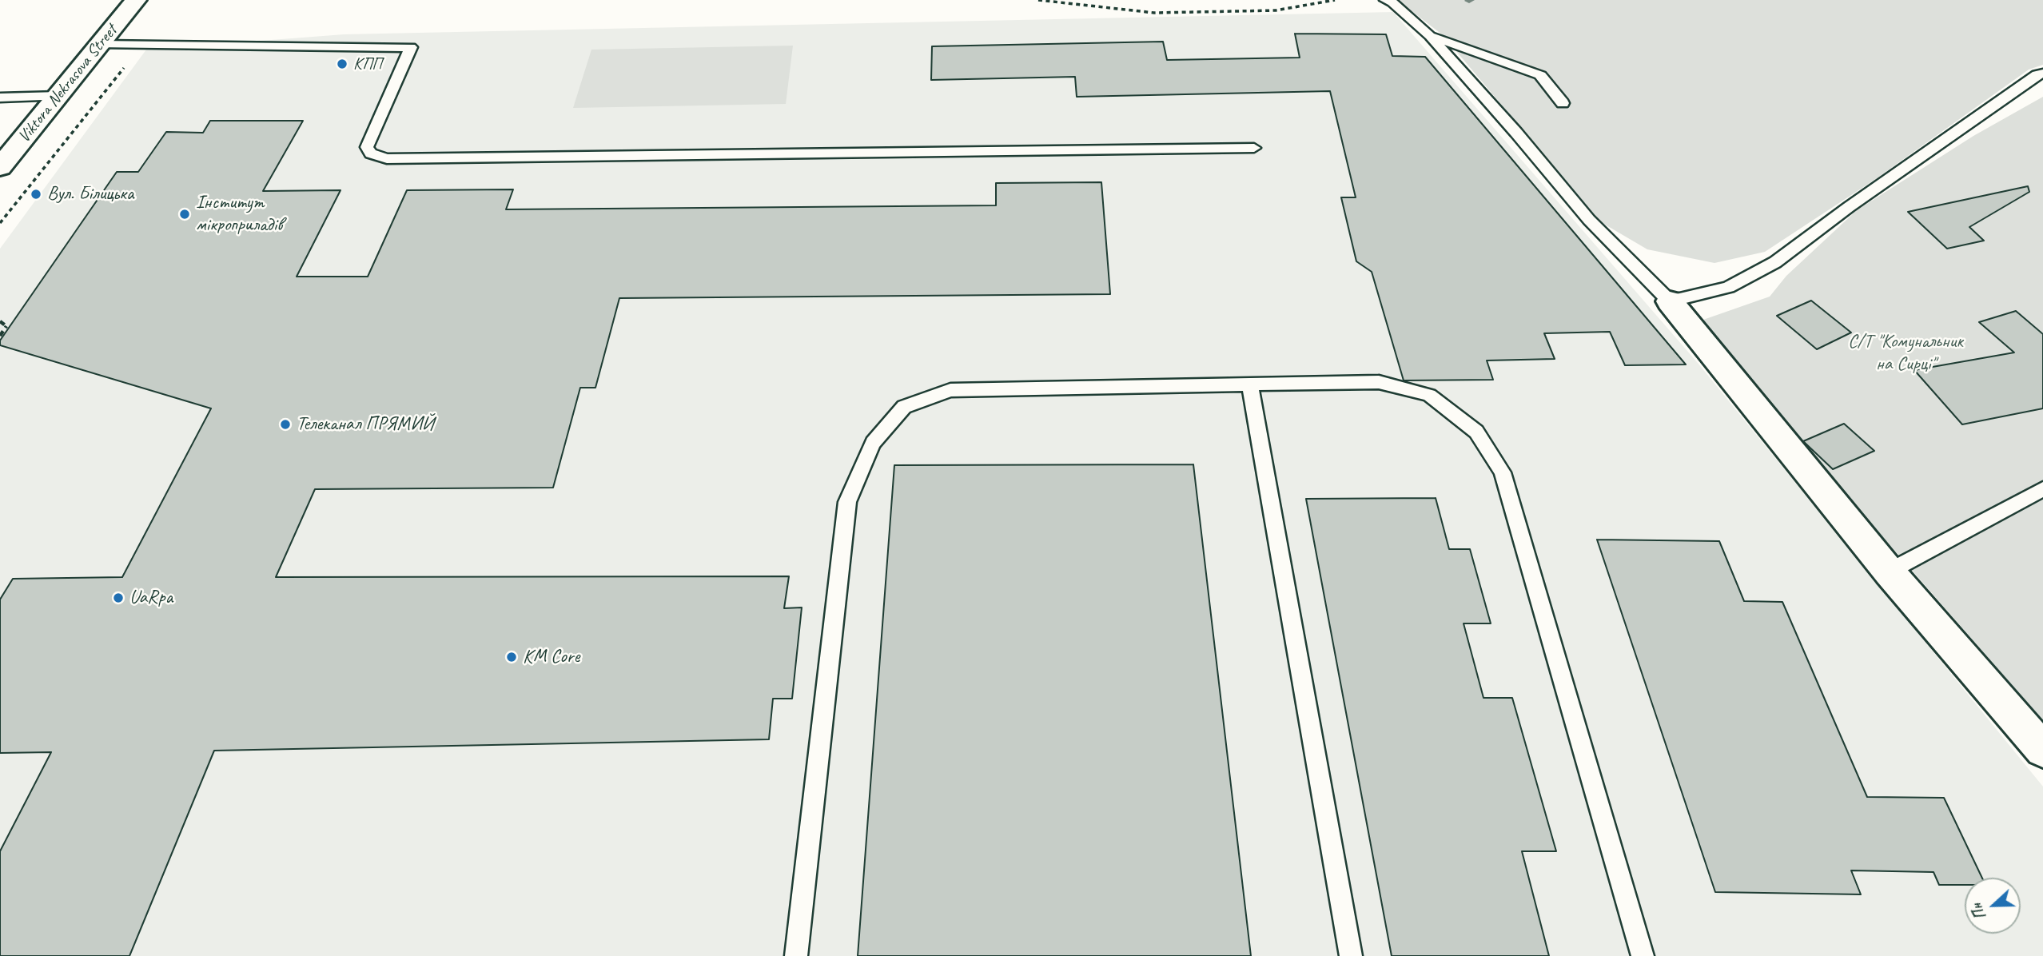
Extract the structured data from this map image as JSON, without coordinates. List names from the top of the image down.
{
  "streets": {
    "street": ["Viktora Nekrasova Street"]
  },
  "parks": ["С/Т \"Комунальник на Сирці\""],
  "places": [
    "КПП",
    "Вул. Білицька",
    "Інститут мікроприладів",
    "Телеканал ПРЯМИЙ",
    "UaRpa",
    "KM Core"
  ],
  "north": "left"
}
